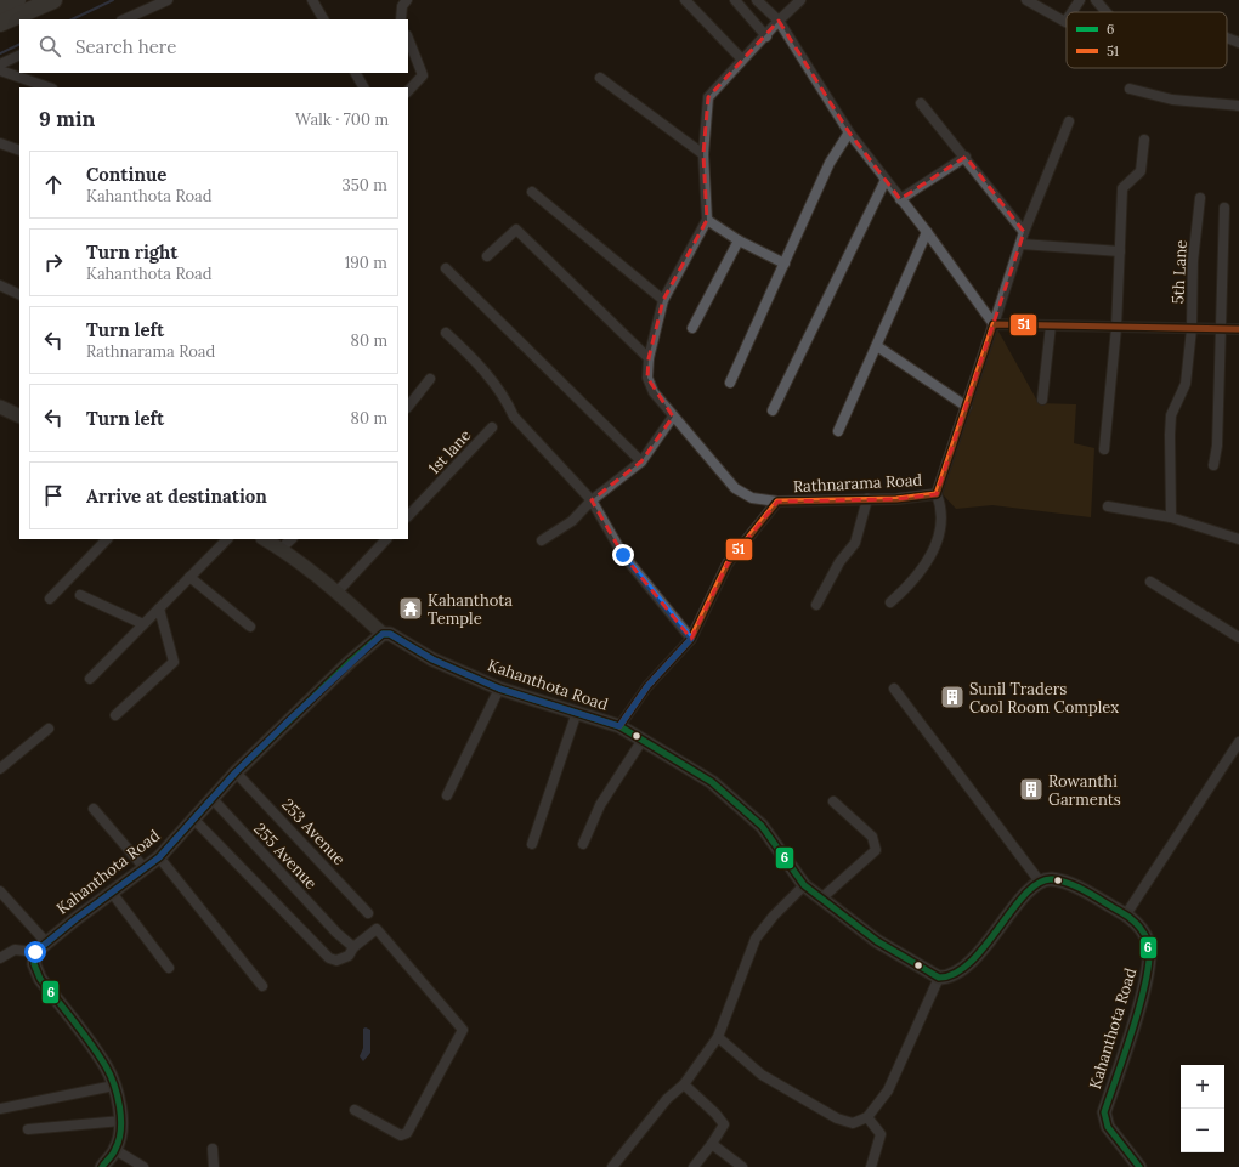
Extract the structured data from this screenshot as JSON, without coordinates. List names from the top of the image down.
{
  "streets": {
    "main road": ["Kahanthota Road"],
    "street": [
      "5th Lane",
      "1st lane",
      "Rathnarama Road",
      "253 Avenue",
      "255 Avenue"
    ]
  },
  "crossings": [
    ["Rathnarama Road", "Kahanthota Road"],
    ["Kahanthota Road", "253 Avenue"],
    ["Kahanthota Road", "255 Avenue"]
  ],
  "places": {
    "temple": ["Kahanthota Temple"],
    "building": ["Sunil Traders Cool Room Complex", "Rowanthi Garments"]
  },
  "lines": ["transit line 51", "transit line 6"],
  "legend": ["6", "51"],
  "page": {
    "search": "Search here",
    "heading": ["9 min", "Walk · 700 m"],
    "list": [
      ["Continue", "Kahanthota Road", "350 m"],
      ["Turn right", "Kahanthota Road", "190 m"],
      ["Turn left", "Rathnarama Road", "80 m"],
      ["Turn left", "80 m"],
      "Arrive at destination"
    ],
    "map_buttons": ["+", "−"]
  }
}
